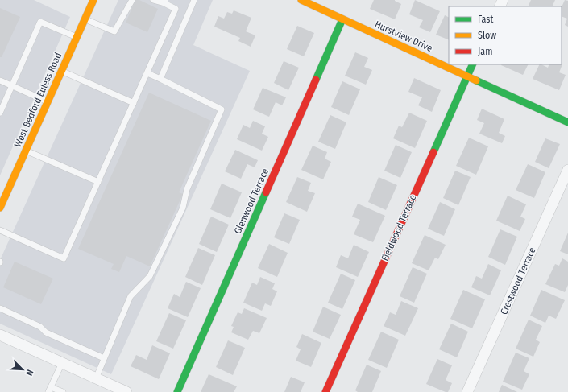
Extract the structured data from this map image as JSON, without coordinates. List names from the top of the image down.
{
  "streets": {
    "street": [
      "Hurstview Drive",
      "West Bedford Euless Road",
      "Glenwood Terrace",
      "Fieldwood Terrace",
      "Crestwood Terrace"
    ]
  },
  "crossings": [
    ["Hurstview Drive", "Glenwood Terrace"],
    ["Hurstview Drive", "Fieldwood Terrace"]
  ],
  "legend": ["Fast", "Slow", "Jam"],
  "north": "bottom right"
}
